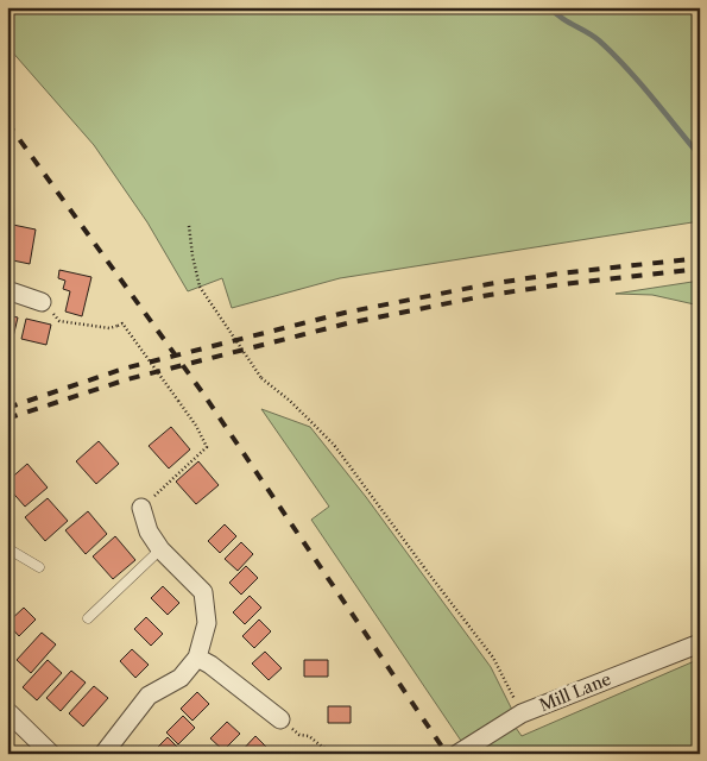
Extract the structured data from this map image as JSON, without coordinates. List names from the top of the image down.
{
  "streets": {
    "street": ["Mill Lane"]
  }
}
